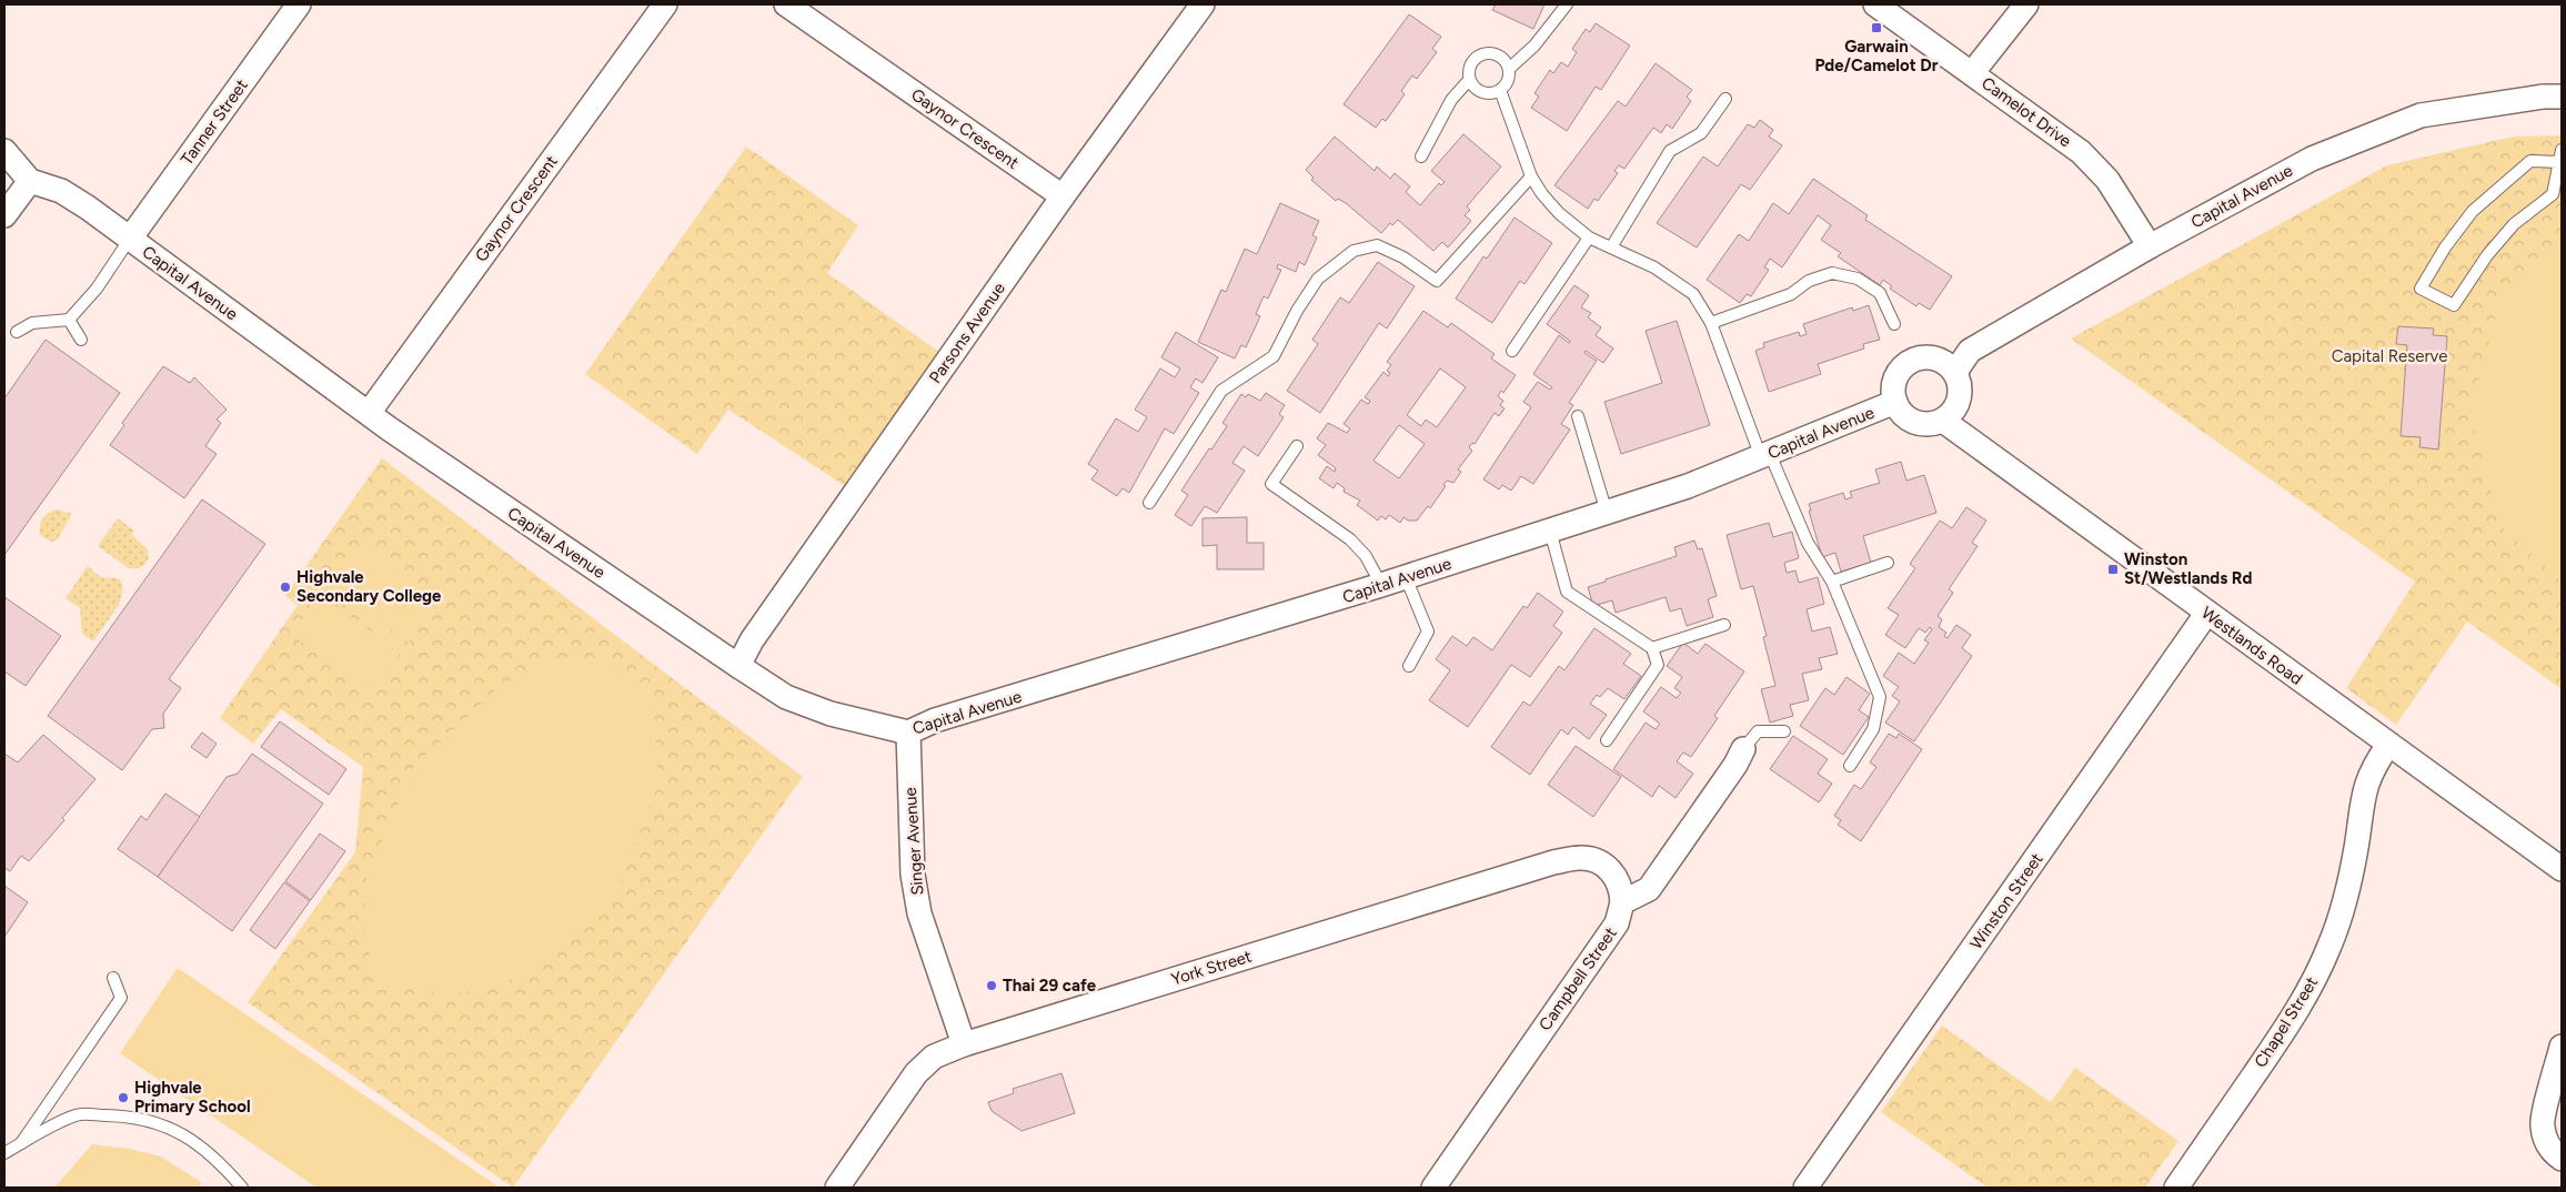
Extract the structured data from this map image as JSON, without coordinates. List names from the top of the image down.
{
  "streets": {
    "street": [
      "Camelot Drive",
      "Tanner Street",
      "Gaynor Crescent",
      "Capital Avenue",
      "Parsons Avenue",
      "Westlands Road",
      "Singer Avenue",
      "Winston Street",
      "York Street",
      "Campbell Street",
      "Chapel Street"
    ]
  },
  "crossings": [
    ["Camelot Drive", "Capital Avenue"],
    ["Tanner Street", "Capital Avenue"],
    ["Gaynor Crescent", "Capital Avenue"],
    ["Gaynor Crescent", "Parsons Avenue"],
    ["Capital Avenue", "Parsons Avenue"],
    ["Capital Avenue", "Westlands Road"],
    ["Capital Avenue", "Singer Avenue"],
    ["Westlands Road", "Winston Street"],
    ["Westlands Road", "Chapel Street"],
    ["Singer Avenue", "York Street"],
    ["York Street", "Campbell Street"]
  ],
  "parks": ["Capital Reserve"],
  "places": {
    "transit": ["Garwain Pde/Camelot Dr", "Winston St/Westlands Rd"],
    "other": ["Highvale Secondary College", "Thai 29 cafe", "Highvale Primary School"]
  }
}
